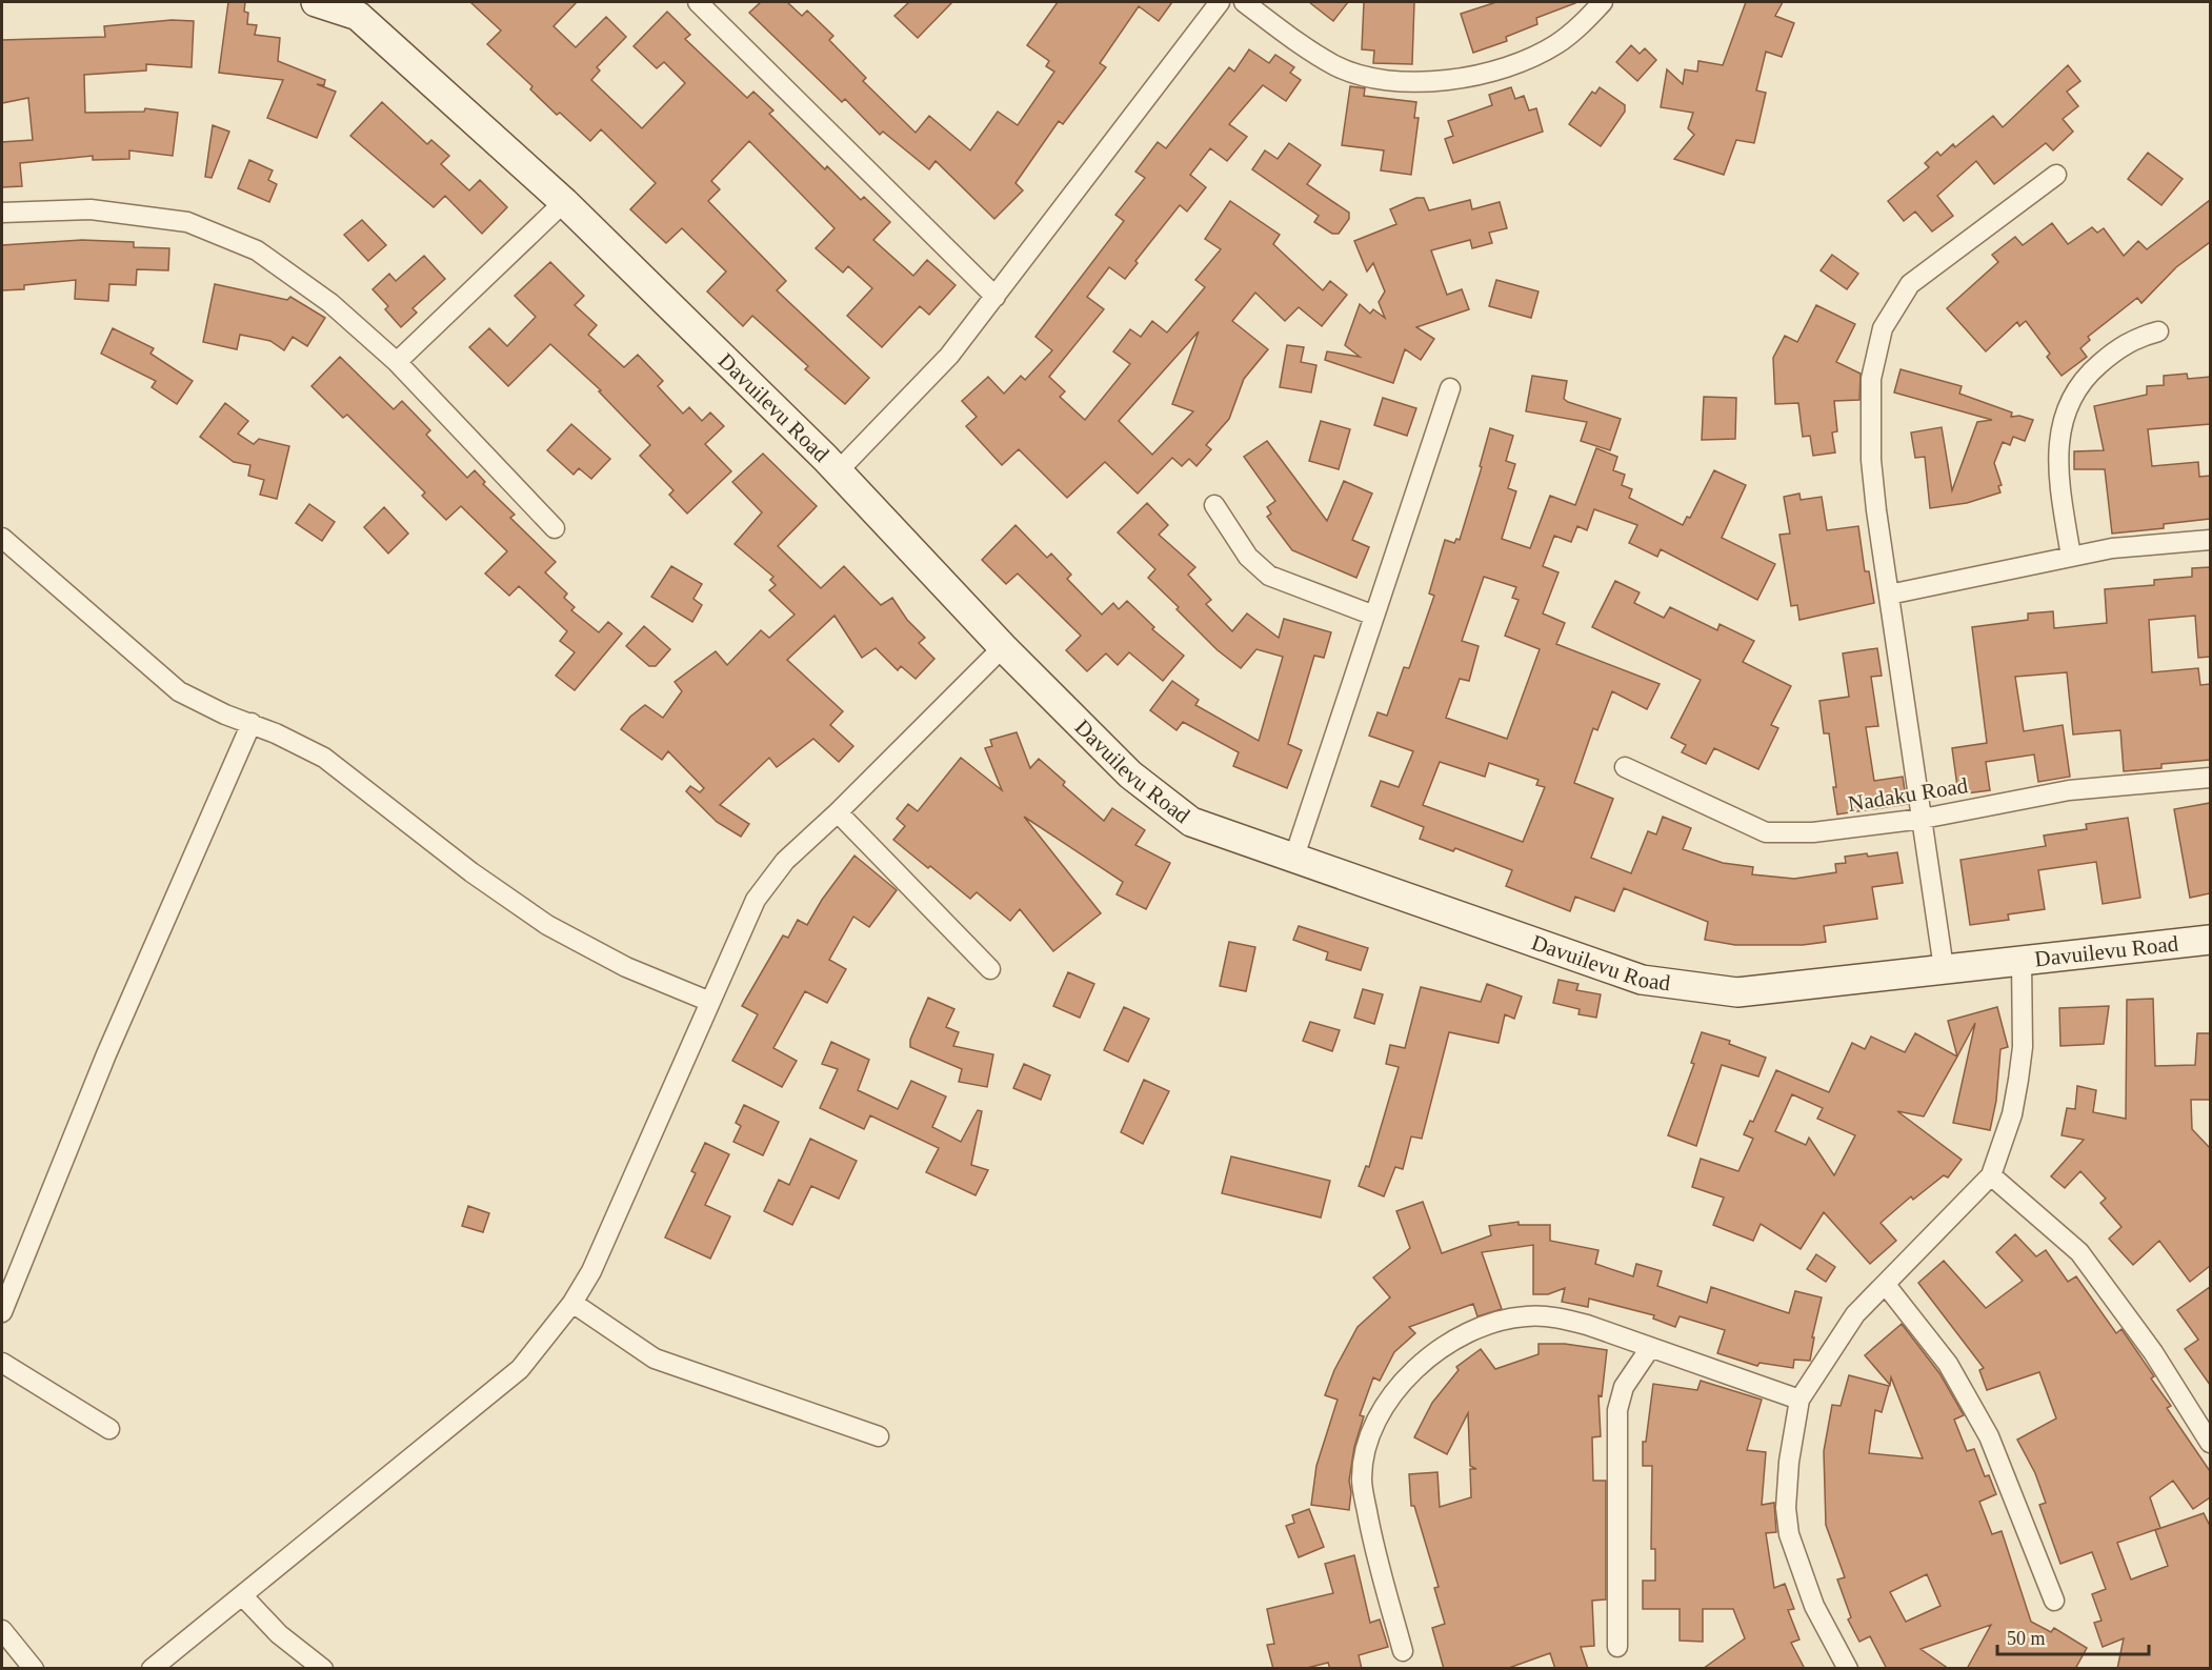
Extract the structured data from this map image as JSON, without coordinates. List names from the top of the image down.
{
  "streets": {
    "street": ["Davuilevu Road", "Nadaku Road"]
  },
  "scale_bar": "50 m"
}
